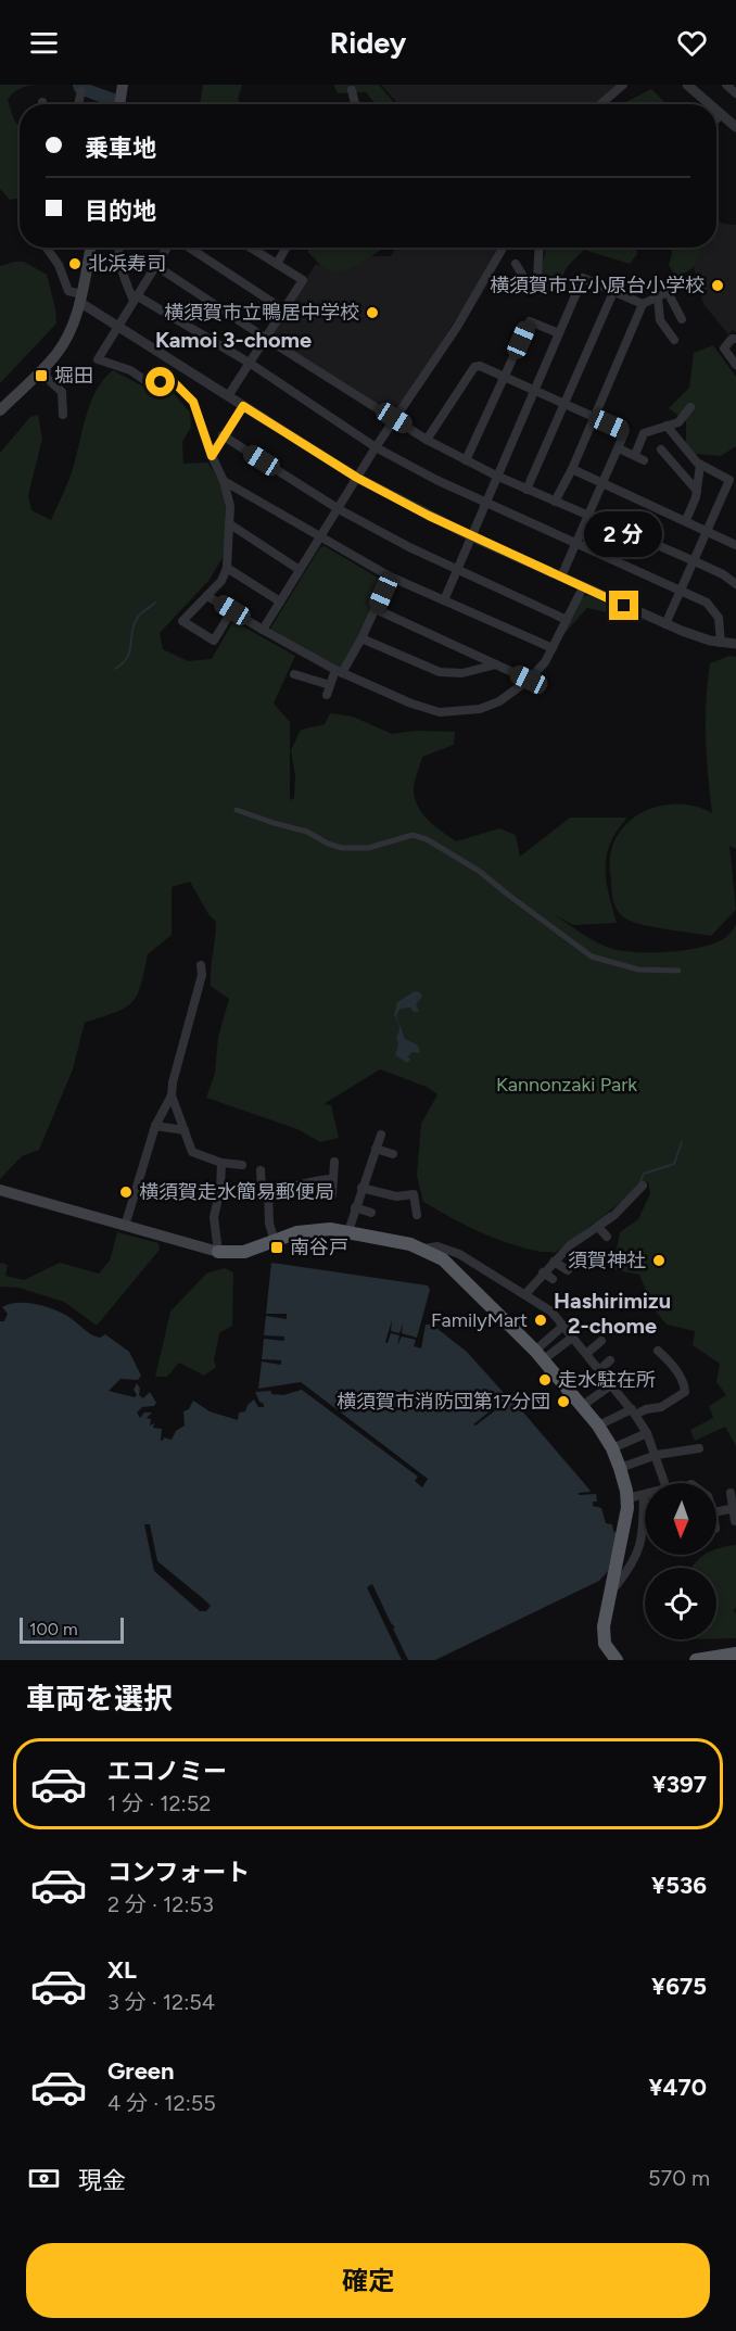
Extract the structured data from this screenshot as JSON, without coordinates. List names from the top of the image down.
{
  "districts": ["Kamoi 3-chome", "Hashirimizu 2-chome"],
  "parks": ["Kannonzaki Park"],
  "places": {
    "other": [
      "北浜寿司",
      "横須賀市立小原台小学校",
      "横須賀市立鴨居中学校",
      "横須賀走水簡易郵便局",
      "須賀神社",
      "FamilyMart",
      "走水駐在所",
      "横須賀市消防団第17分団"
    ],
    "transit": ["堀田", "南谷戸"]
  },
  "scale_bar": "100 m",
  "north": "bottom",
  "page": {
    "header": "Ridey",
    "banner": ["乗車地", "目的地"],
    "bubble": "2 分",
    "scale": "100 m",
    "heading": "車両を選択",
    "list": [
      {
        "name": "エコノミー",
        "note": "1 分 · 12:52",
        "value": "¥397"
      },
      {
        "name": "コンフォート",
        "note": "2 分 · 12:53",
        "value": "¥536"
      },
      {
        "name": "XL",
        "note": "3 分 · 12:54",
        "value": "¥675"
      },
      {
        "name": "Green",
        "note": "4 分 · 12:55",
        "value": "¥470"
      }
    ],
    "pay": ["現金", "570 m"],
    "buttons": "確定"
  }
}
